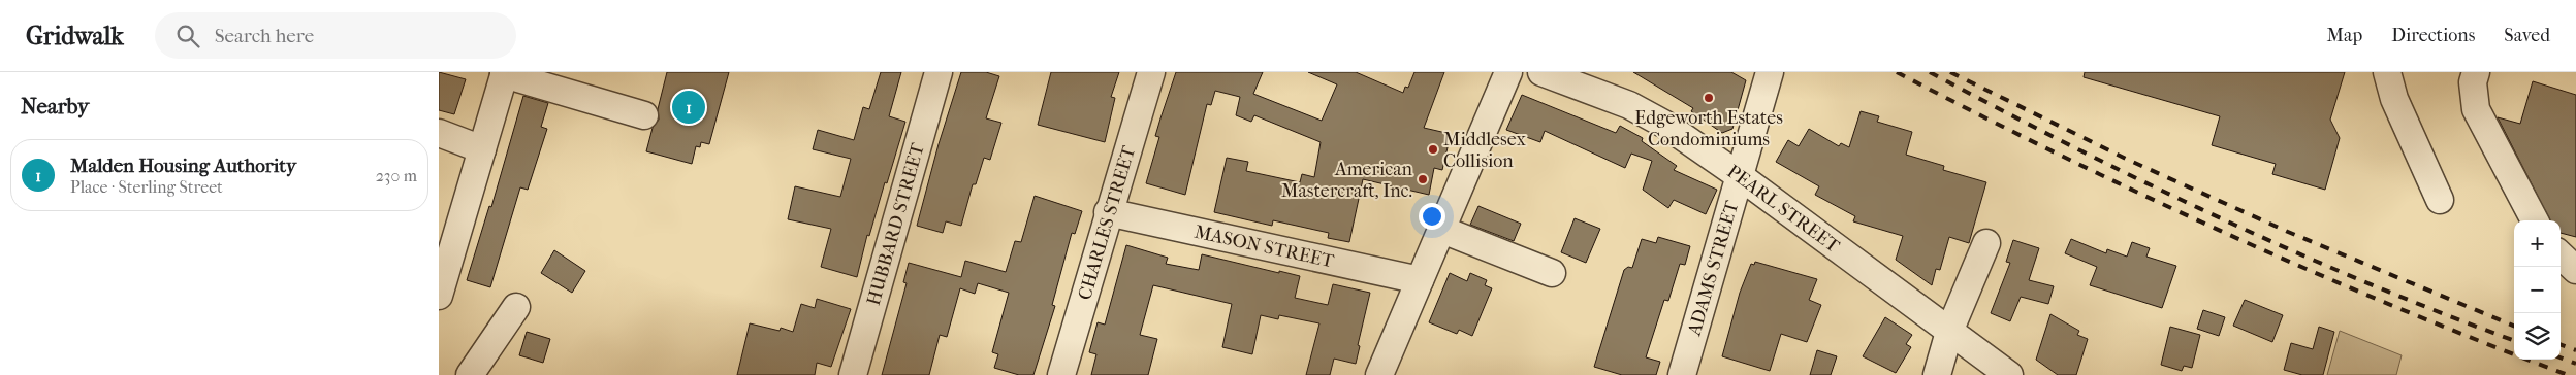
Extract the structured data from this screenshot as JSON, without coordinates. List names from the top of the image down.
{
  "streets": {
    "street": [
      "PEARL STREET",
      "HUBBARD STREET",
      "CHARLES STREET",
      "MASON STREET",
      "ADAMS STREET"
    ]
  },
  "crossings": [
    ["PEARL STREET", "ADAMS STREET"],
    ["CHARLES STREET", "MASON STREET"]
  ],
  "places": ["Edgeworth Estates Condominiums", "Middlesex Collision", "American Mastercraft, Inc."],
  "page": {
    "header": "Gridwalk",
    "search": "Search here",
    "nav": ["Map", "Directions", "Saved"],
    "heading": "Nearby",
    "pins": "1",
    "list": [
      {
        "mark": "1",
        "name": "Malden Housing Authority",
        "note": "Place · Sterling Street",
        "value": "230 m"
      }
    ],
    "map_buttons": ["+", "−"]
  }
}
